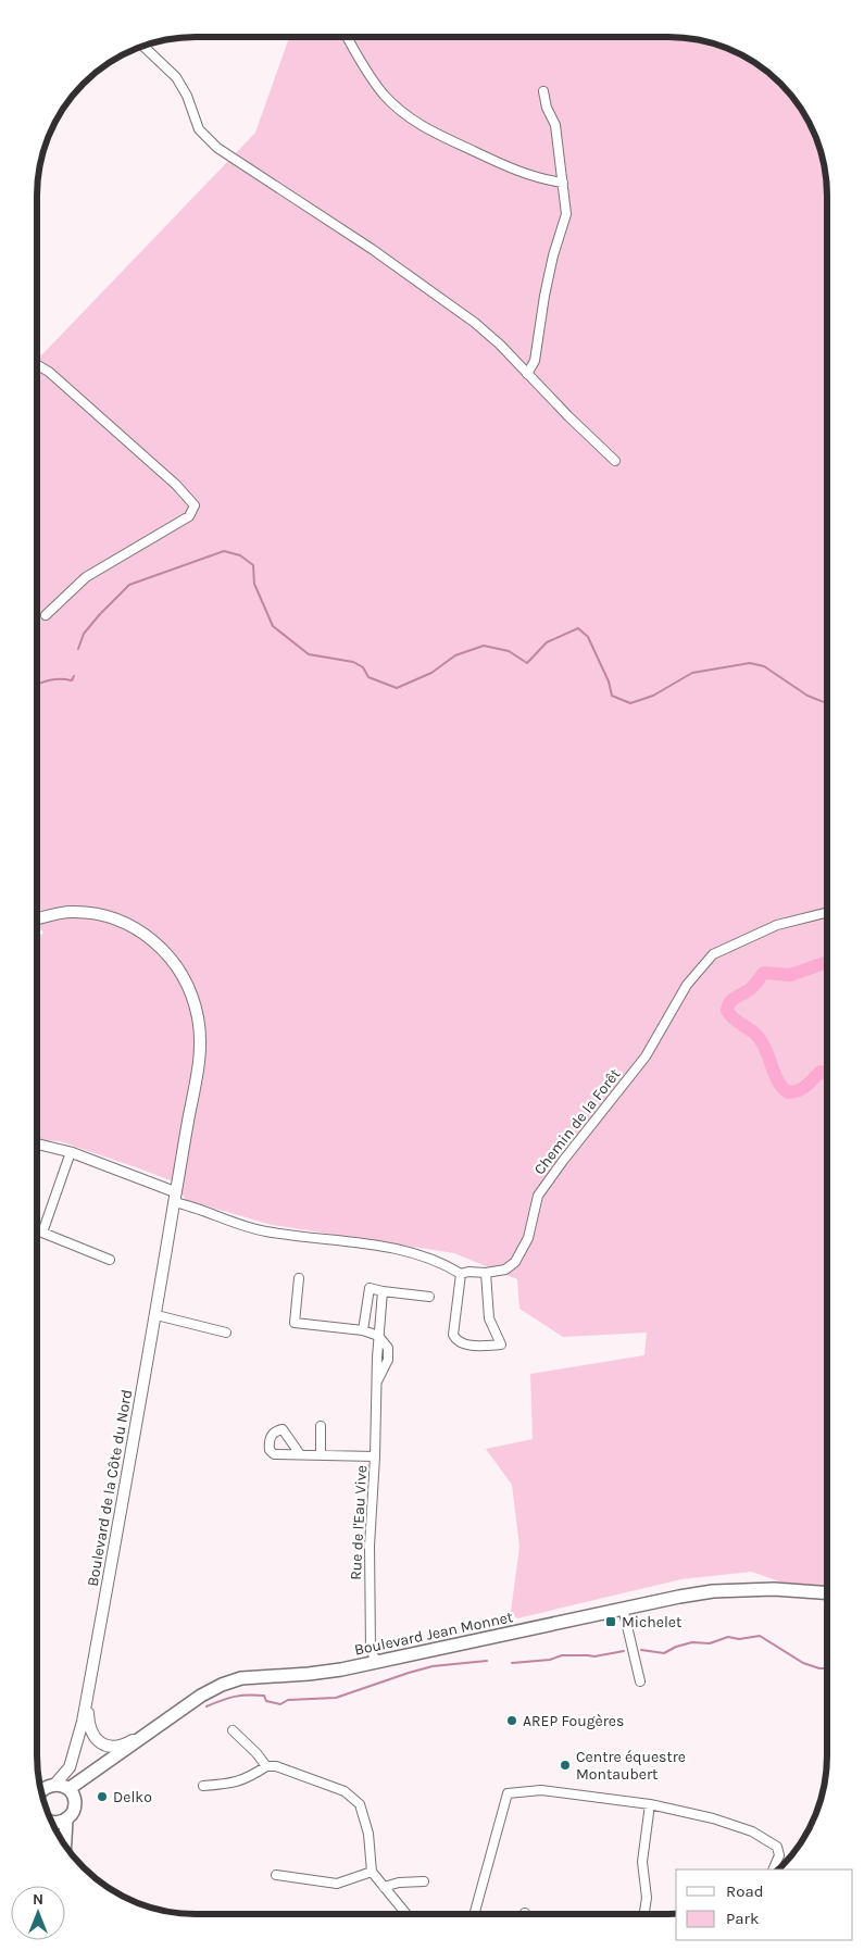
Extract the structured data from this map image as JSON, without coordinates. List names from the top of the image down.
{
  "streets": {
    "main road": ["Boulevard de la Côte du Nord", "Boulevard Jean Monnet"],
    "street": ["Chemin de la Forêt", "Rue de l'Eau Vive"]
  },
  "crossings": [
    ["Chemin de la Forêt", "Boulevard de la Côte du Nord"],
    ["Rue de l'Eau Vive", "Boulevard Jean Monnet"]
  ],
  "places": {
    "transit": ["Michelet"],
    "other": ["AREP Fougères", "Centre équestre Montaubert", "Delko"]
  },
  "legend": ["Road", "Park"],
  "north": "top"
}
